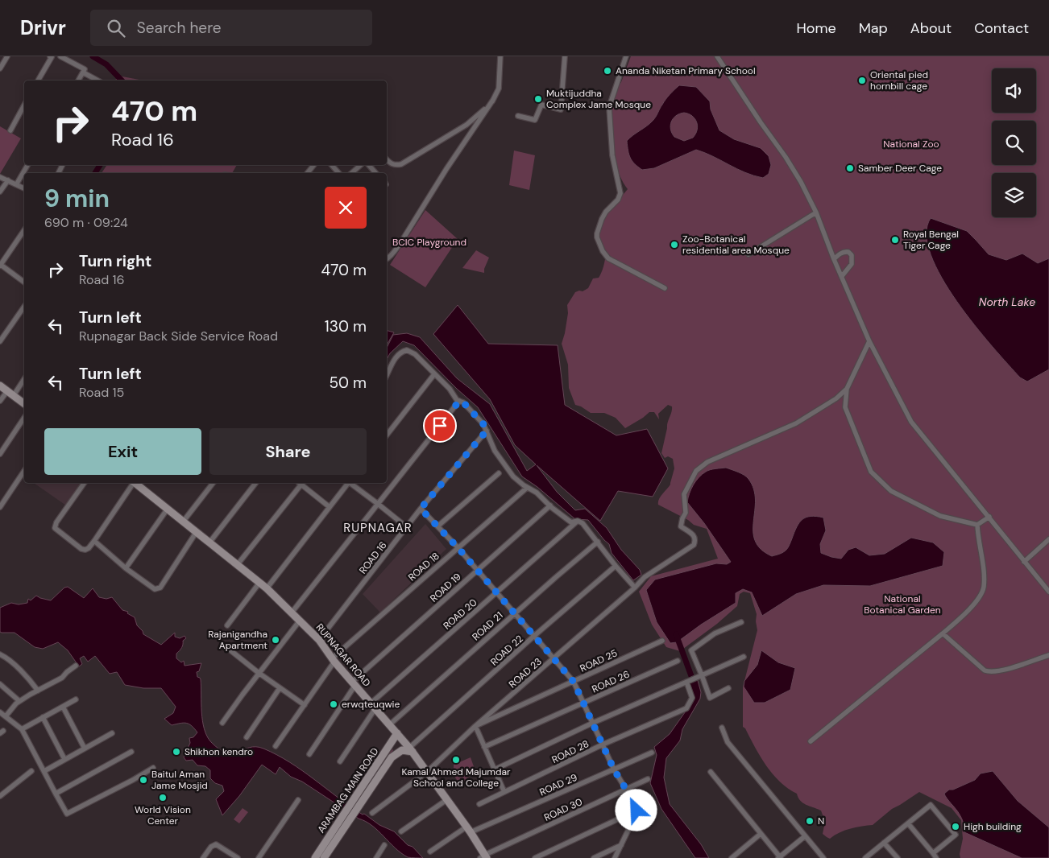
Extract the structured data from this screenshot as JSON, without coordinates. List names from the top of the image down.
{
  "streets": {
    "street": [
      "ROAD 16",
      "ROAD 18",
      "ROAD 19",
      "ROAD 20",
      "ROAD 21",
      "ROAD 22",
      "RUPNAGAR ROAD",
      "ROAD 25",
      "ROAD 23",
      "ROAD 26",
      "ROAD 28",
      "ROAD 29",
      "ARAMBAG MAIN ROAD",
      "ROAD 30"
    ]
  },
  "crossings": [
    ["ROAD 16", "RUPNAGAR ROAD"],
    ["ROAD 18", "RUPNAGAR ROAD"],
    ["ROAD 19", "RUPNAGAR ROAD"],
    ["ROAD 20", "RUPNAGAR ROAD"],
    ["ROAD 21", "RUPNAGAR ROAD"],
    ["ROAD 22", "RUPNAGAR ROAD"],
    ["ROAD 22", "ARAMBAG MAIN ROAD"],
    ["RUPNAGAR ROAD", "ROAD 23"],
    ["RUPNAGAR ROAD", "ROAD 29"],
    ["RUPNAGAR ROAD", "ARAMBAG MAIN ROAD"],
    ["RUPNAGAR ROAD", "ROAD 30"],
    ["ROAD 25", "ROAD 23"]
  ],
  "districts": ["RUPNAGAR"],
  "water": ["North Lake"],
  "parks": ["National Zoo", "BCIC Playground", "National Botanical Garden"],
  "places": [
    "Ananda Niketan Primary School",
    "Oriental pied hornbill cage",
    "Muktijuddha Complex Jame Mosque",
    "Samber Deer Cage",
    "Royal Bengal Tiger Cage",
    "Zoo-Botanical residential area Mosque",
    "Rajanigandha Apartment",
    "erwqteuqwie",
    "Shikhon kendro",
    "Kamal Ahmed Majumdar School and College",
    "Baitul Aman Jame Mosjid",
    "World Vision Center",
    "N",
    "High building"
  ],
  "page": {
    "header": "Drivr",
    "search": "Search here",
    "nav": [
      "Home",
      "Map",
      "About",
      "Contact"
    ],
    "turn": ["470 m", "Road 16"],
    "heading": ["9 min", "690 m · 09:24"],
    "list": [
      {
        "name": "Turn right",
        "note": "Road 16",
        "value": "470 m"
      },
      {
        "name": "Turn left",
        "note": "Rupnagar Back Side Service Road",
        "value": "130 m"
      },
      {
        "name": "Turn left",
        "note": "Road 15",
        "value": "50 m"
      }
    ],
    "buttons": ["Exit", "Share"]
  }
}
